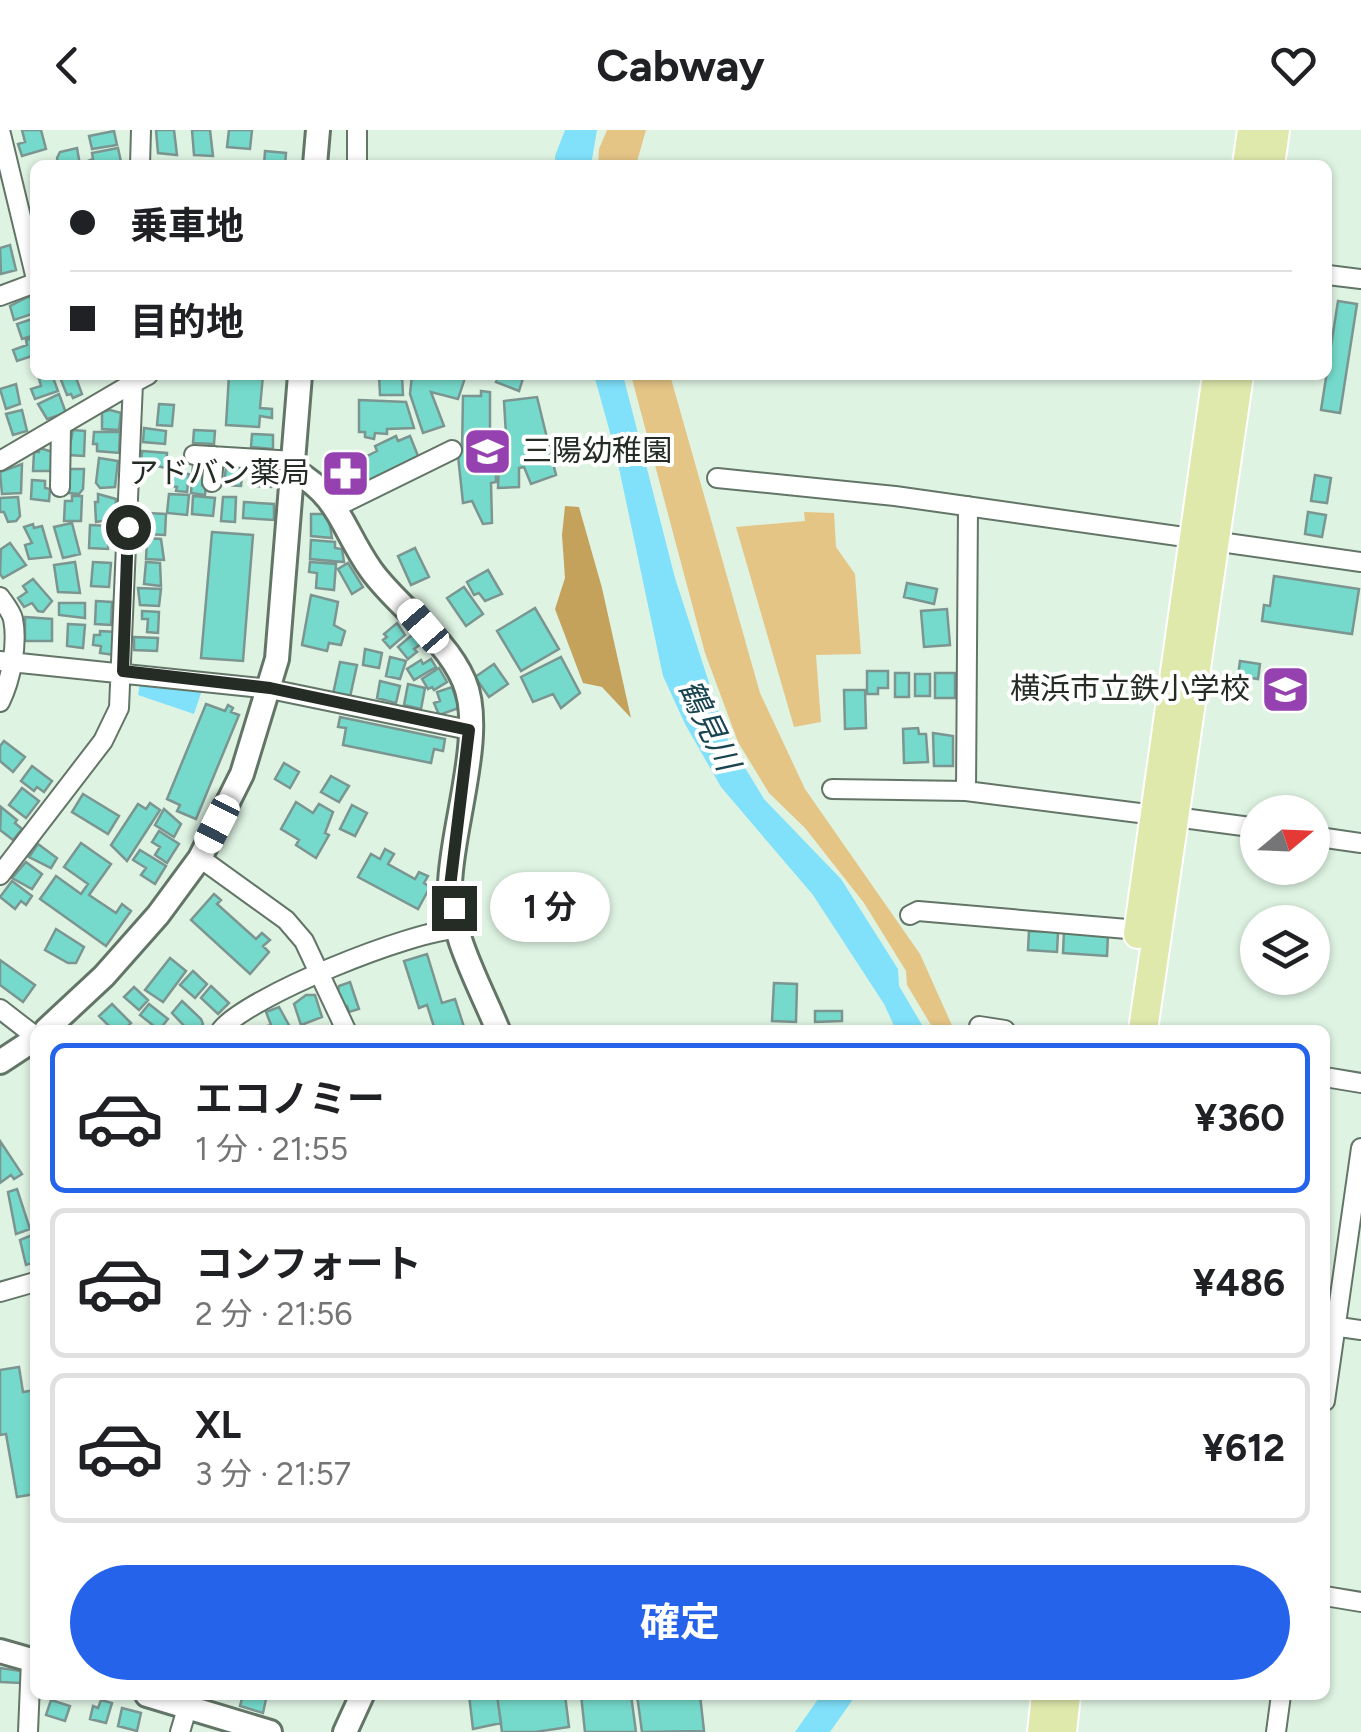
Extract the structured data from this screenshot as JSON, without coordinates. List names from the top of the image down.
{
  "water": ["鶴見川"],
  "places": {
    "school or university": ["三陽幼稚園", "横浜市立鉄小学校"],
    "pharmacy": ["アドバン薬局"]
  },
  "north": "right",
  "page": {
    "header": "Cabway",
    "banner": ["乗車地", "目的地"],
    "bubble": "1 分",
    "list": [
      {
        "name": "エコノミー",
        "note": "1 分 · 21:55",
        "value": "¥360"
      },
      {
        "name": "コンフォート",
        "note": "2 分 · 21:56",
        "value": "¥486"
      },
      {
        "name": "XL",
        "note": "3 分 · 21:57",
        "value": "¥612"
      }
    ],
    "buttons": "確定"
  }
}
